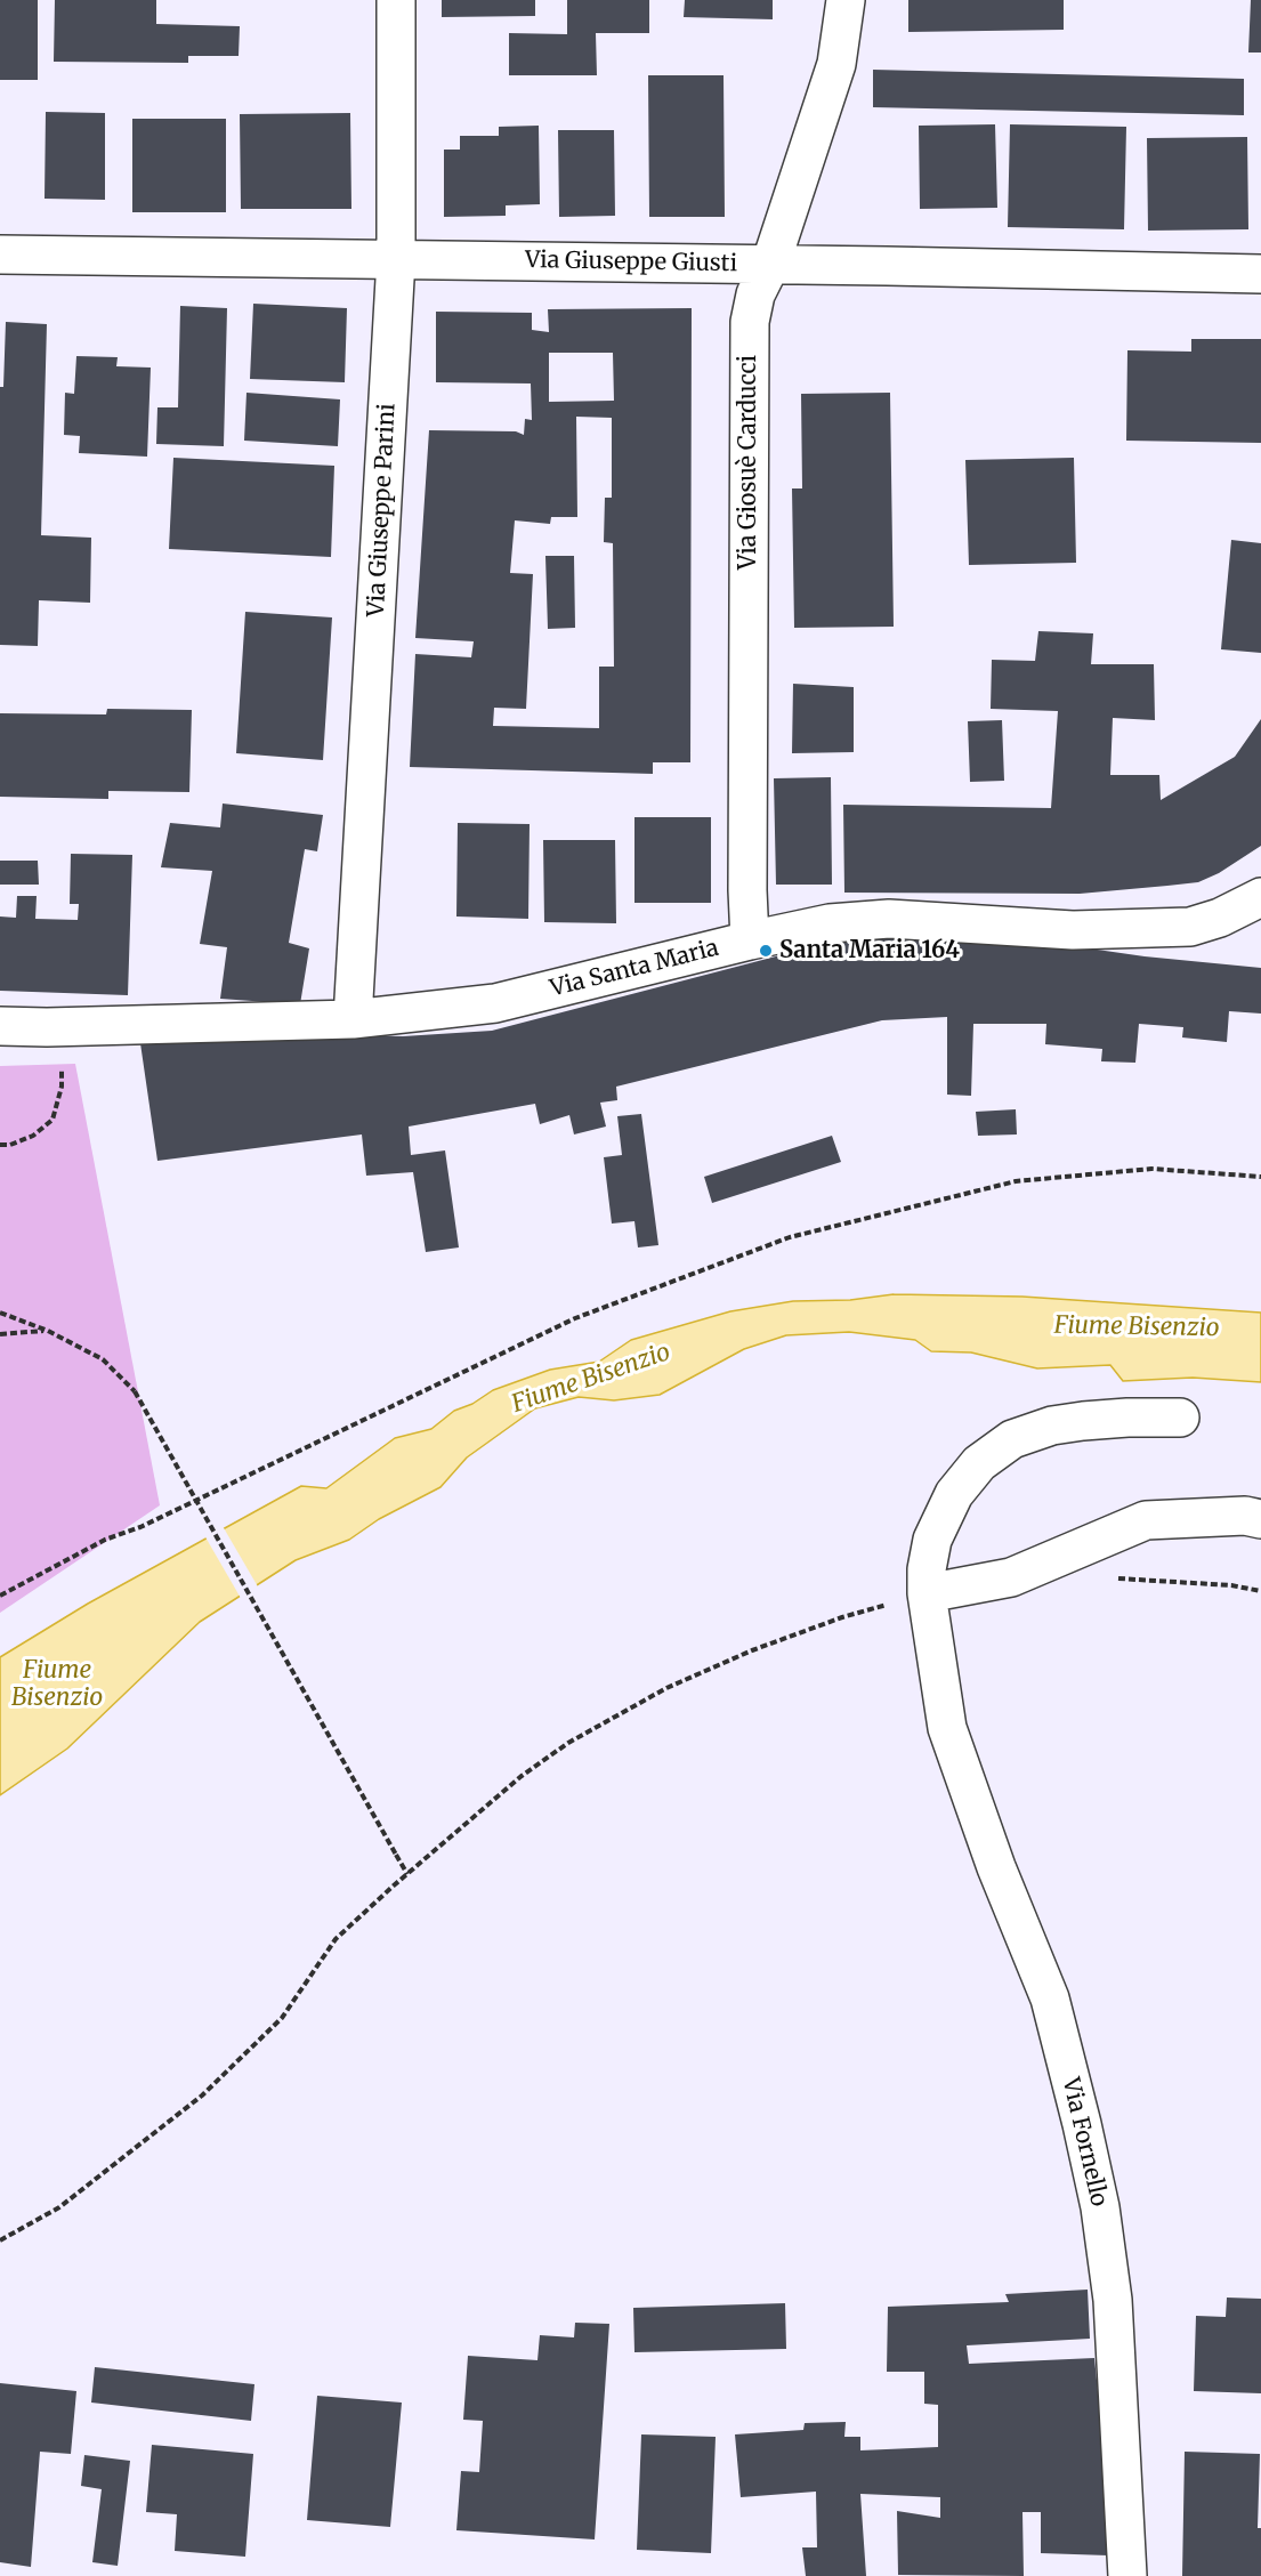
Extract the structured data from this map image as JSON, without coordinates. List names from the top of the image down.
{
  "streets": {
    "street": [
      "Via Giuseppe Giusti",
      "Via Giosuè Carducci",
      "Via Giuseppe Parini",
      "Via Santa Maria",
      "Via Fornello"
    ]
  },
  "crossings": [
    ["Via Giuseppe Giusti", "Via Giosuè Carducci"],
    ["Via Giuseppe Giusti", "Via Giuseppe Parini"],
    ["Via Giosuè Carducci", "Via Santa Maria"],
    ["Via Giuseppe Parini", "Via Santa Maria"]
  ],
  "water": ["Fiume Bisenzio"],
  "places": ["Santa Maria 164"]
}
